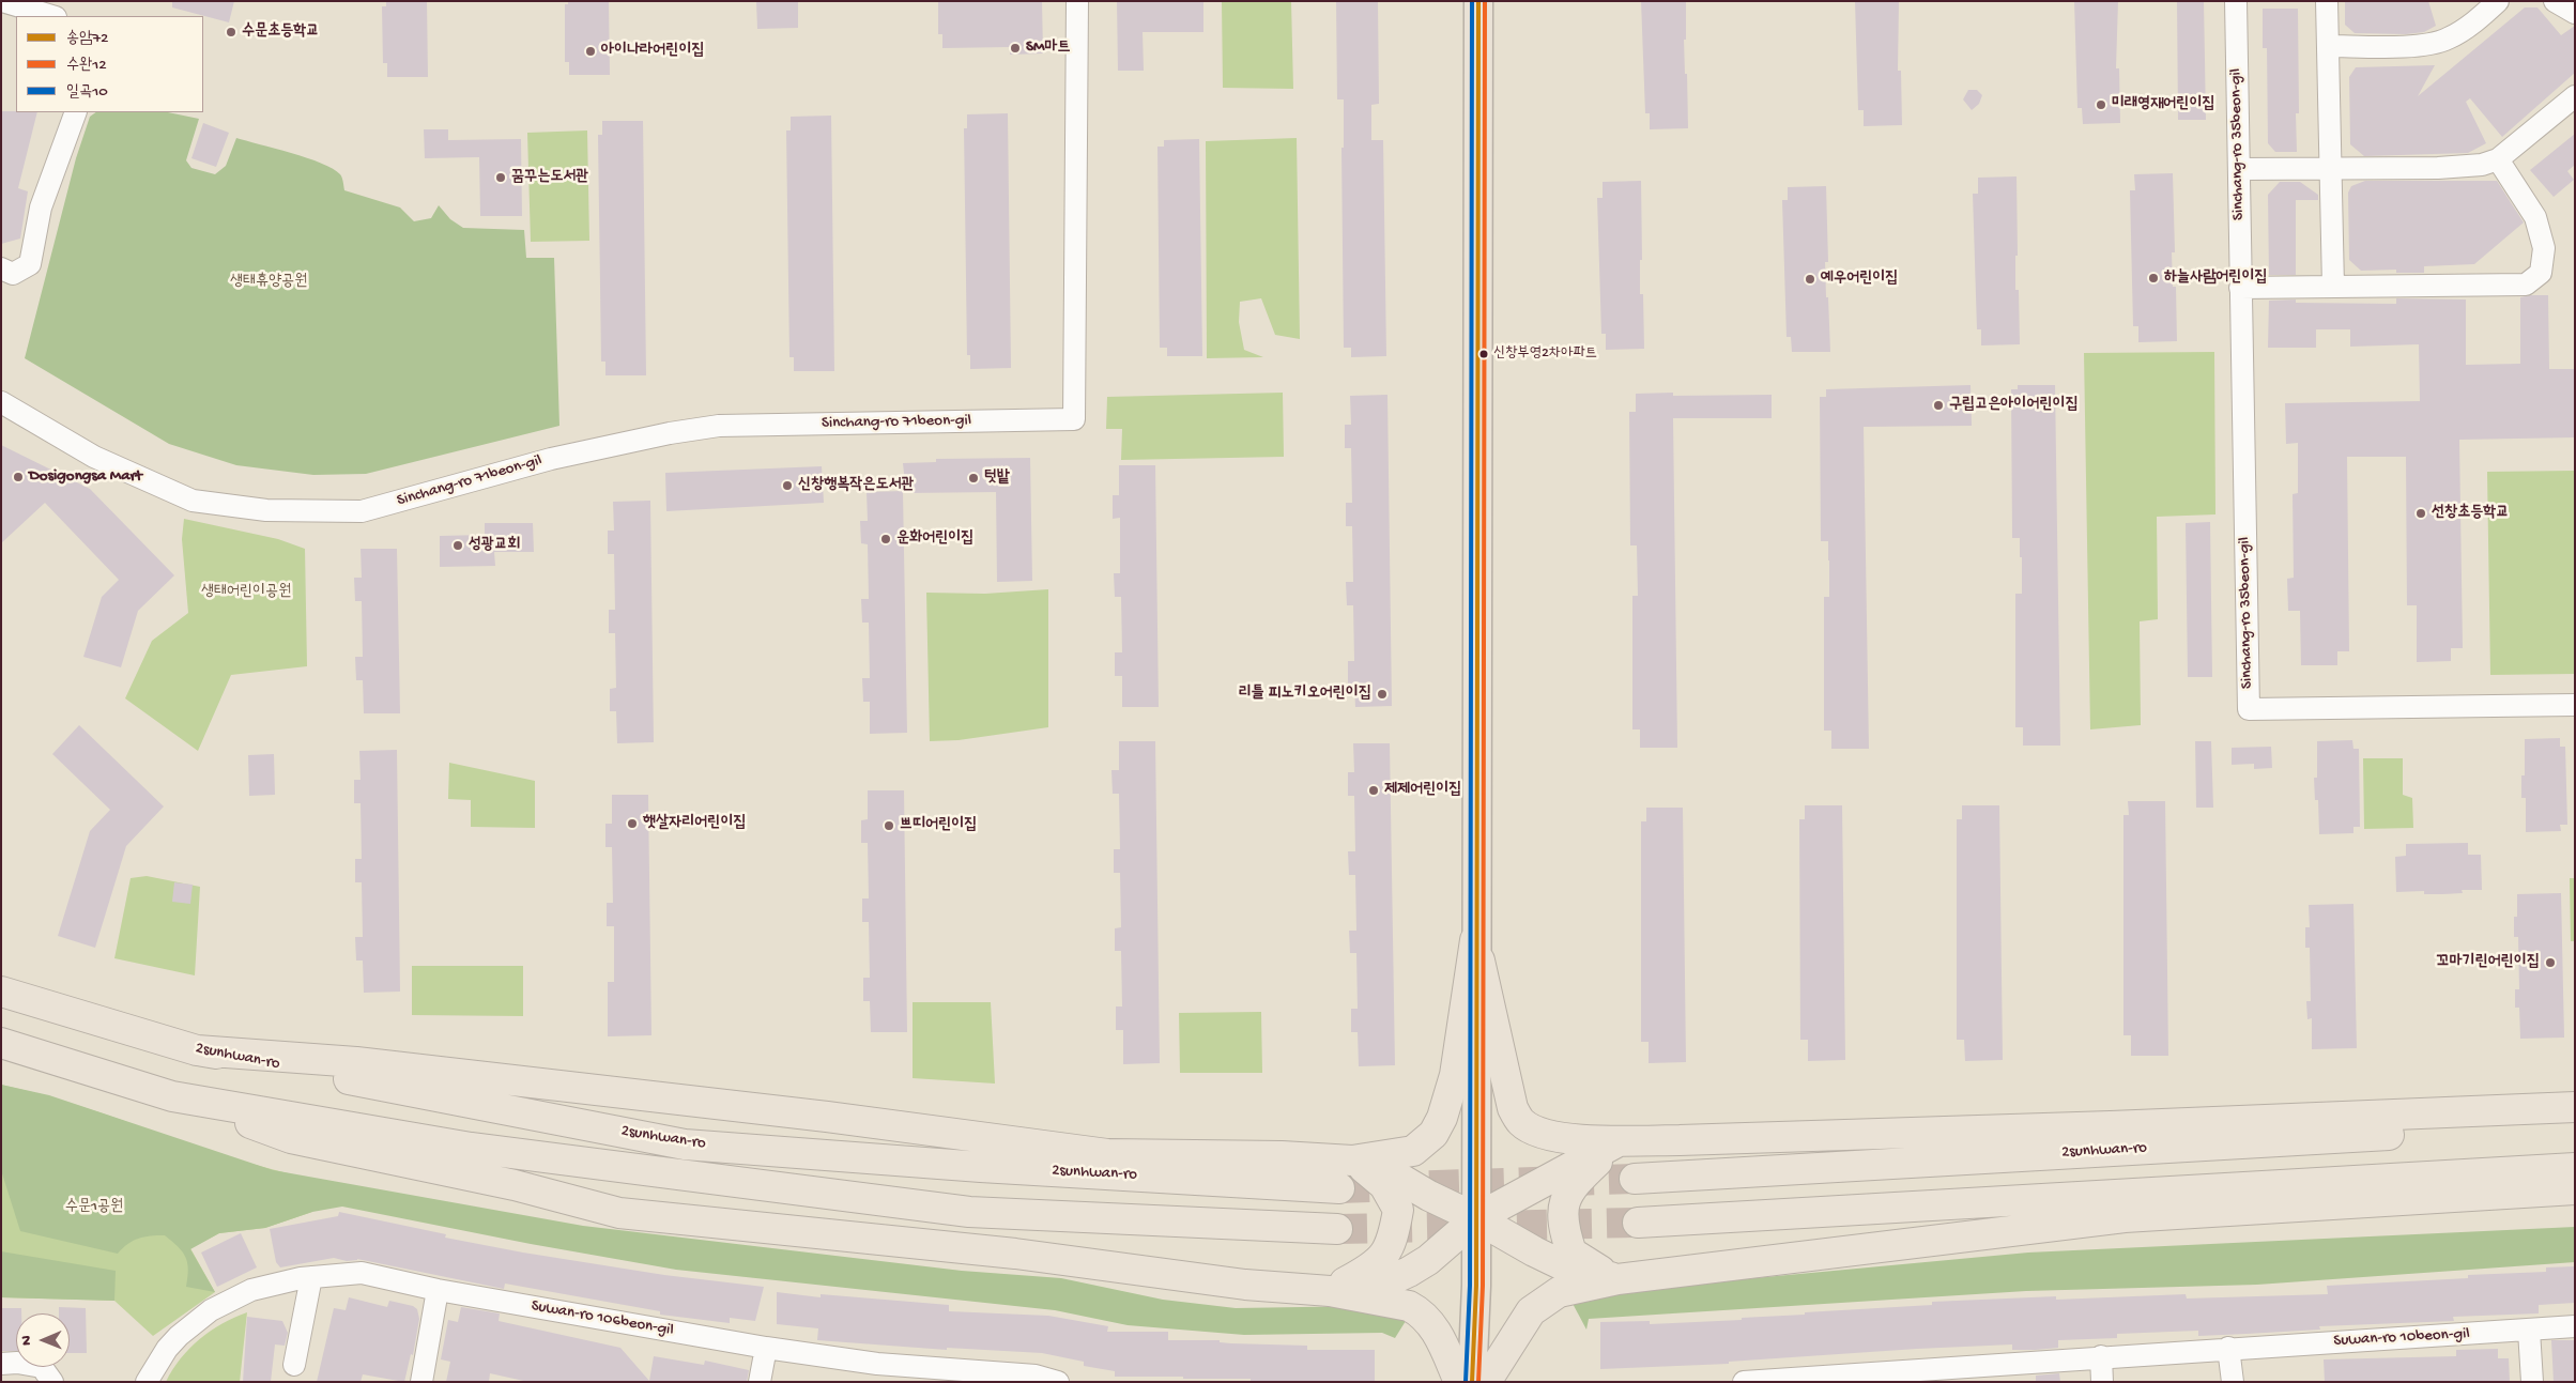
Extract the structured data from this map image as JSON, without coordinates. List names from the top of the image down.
{
  "streets": {
    "highway": ["2sunhwan-ro"],
    "street": [
      "Sinchang-ro 35beon-gil",
      "Sinchang-ro 71beon-gil",
      "Suwan-ro 106beon-gil",
      "Suwan-ro 10beon-gil"
    ]
  },
  "parks": ["생태휴양공원", "생태어린이공원", "수문1공원"],
  "places": [
    "수문초등학교",
    "SM마트",
    "아이나라어린이집",
    "미래영재어린이집",
    "꿈꾸는도서관",
    "하늘사람어린이집",
    "예우어린이집",
    "신창부영2차아파트",
    "구립고은아이어린이집",
    "Dosigongsa Mart",
    "텃밭",
    "신창행복작은도서관",
    "선창초등학교",
    "운화어린이집",
    "성광교회",
    "리틀 피노키오어린이집",
    "제제어린이집",
    "햇살자리어린이집",
    "쁘띠어린이집",
    "꼬마기린어린이집"
  ],
  "lines": ["transit line 송암72", "transit line 수완12", "transit line 일곡10"],
  "legend": ["송암72", "수완12", "일곡10"],
  "north": "left"
}
